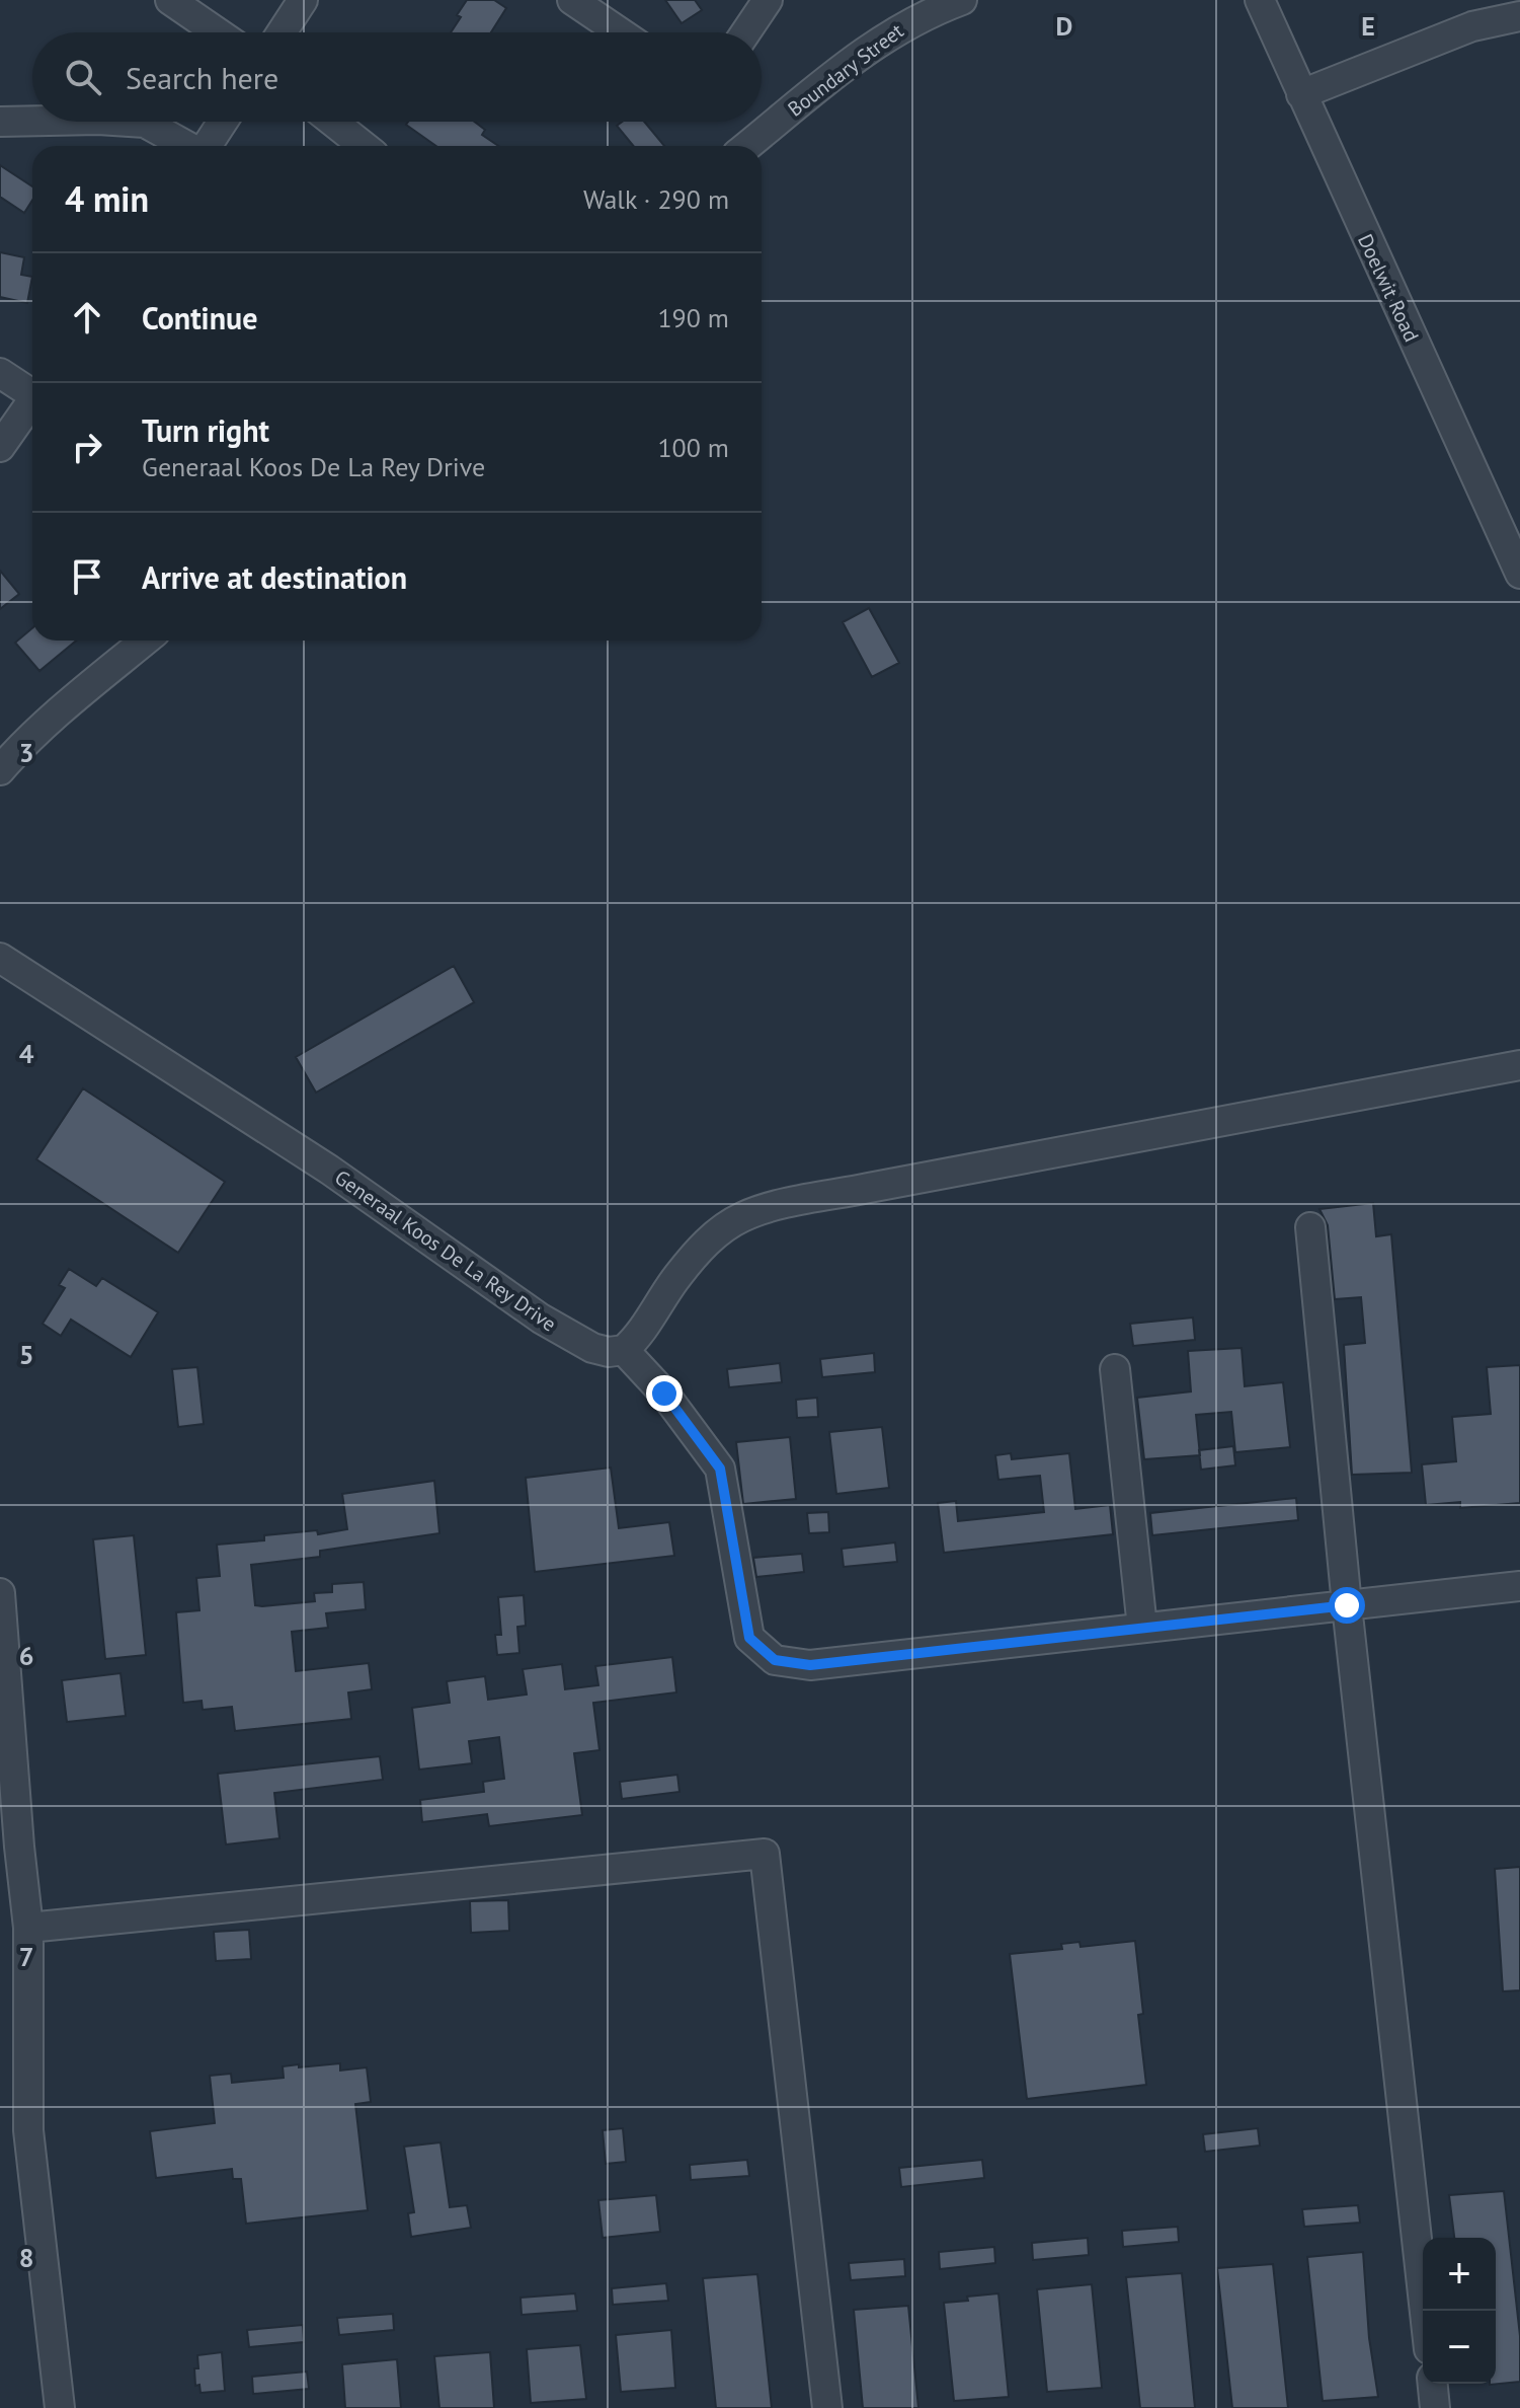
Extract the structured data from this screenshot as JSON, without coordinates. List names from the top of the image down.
{
  "streets": {
    "street": ["Boundary Street", "Doelwit Road", "Generaal Koos De La Rey Drive"]
  },
  "page": {
    "search": "Search here",
    "heading": ["4 min", "Walk · 290 m"],
    "list": [
      ["Continue", "190 m"],
      ["Turn right", "Generaal Koos De La Rey Drive", "100 m"],
      "Arrive at destination"
    ],
    "map_buttons": ["+", "−"]
  },
  "grid": {
    "columns": ["D", "E"],
    "rows": [
      "3",
      "4",
      "5",
      "6",
      "7",
      "8"
    ]
  }
}
